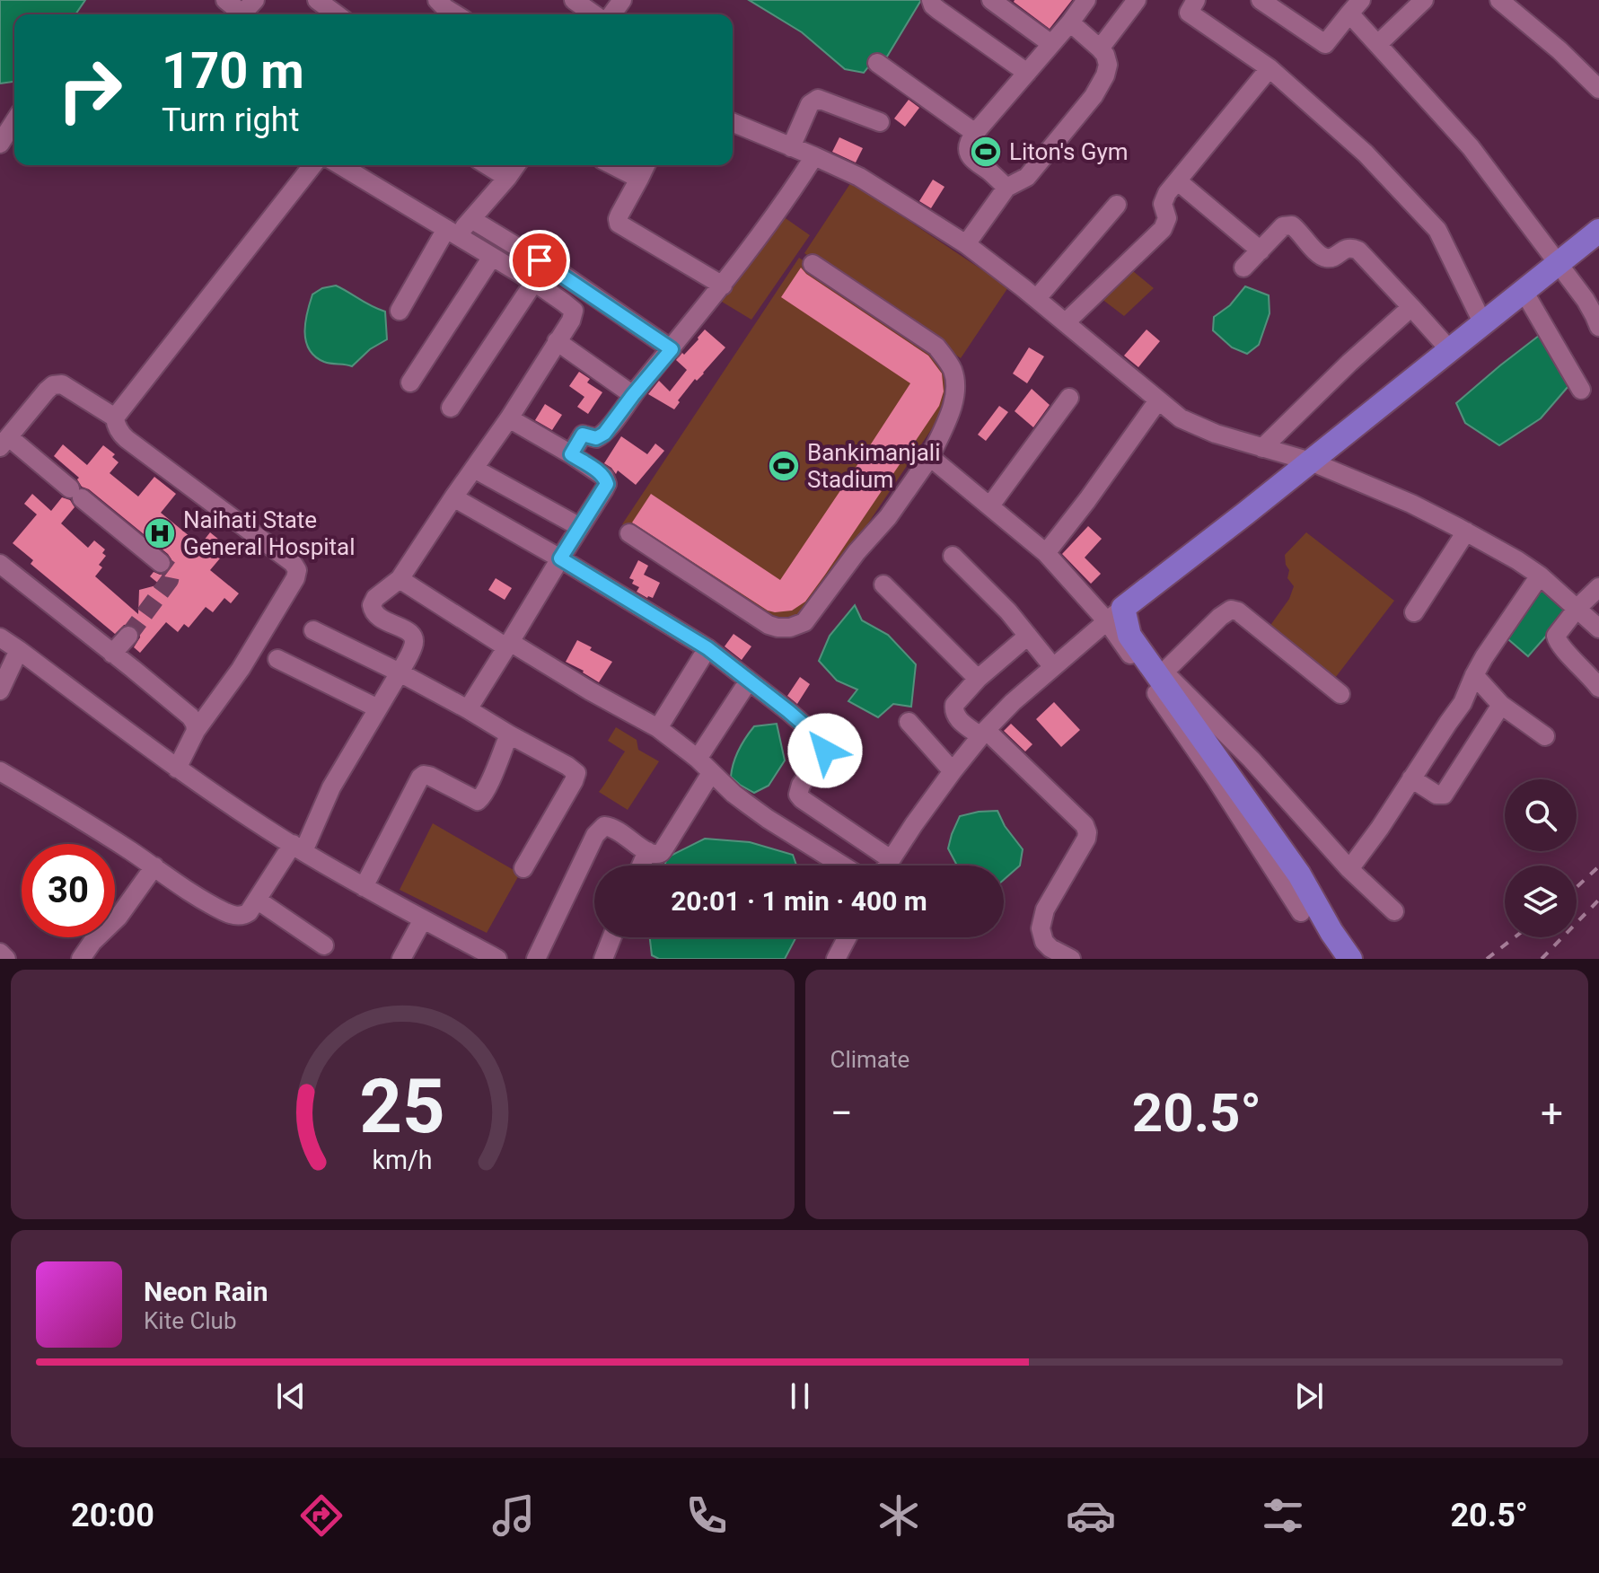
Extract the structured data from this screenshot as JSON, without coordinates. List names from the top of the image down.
{
  "places": {
    "sports": ["Liton's Gym", "Bankimanjali Stadium"],
    "hospital": ["Naihati State General Hospital"]
  },
  "page": {
    "turn": ["170 m", "Turn right"],
    "limit": "30",
    "trip": "20:01 · 1 min · 400 m",
    "tile": "Climate",
    "heat": ["−", "20.5°", "+"],
    "song": ["Neon Rain", "Kite Club"],
    "tabs": ["20:00", "20.5°"],
    "gauge": ["25", "km/h"]
  }
}
